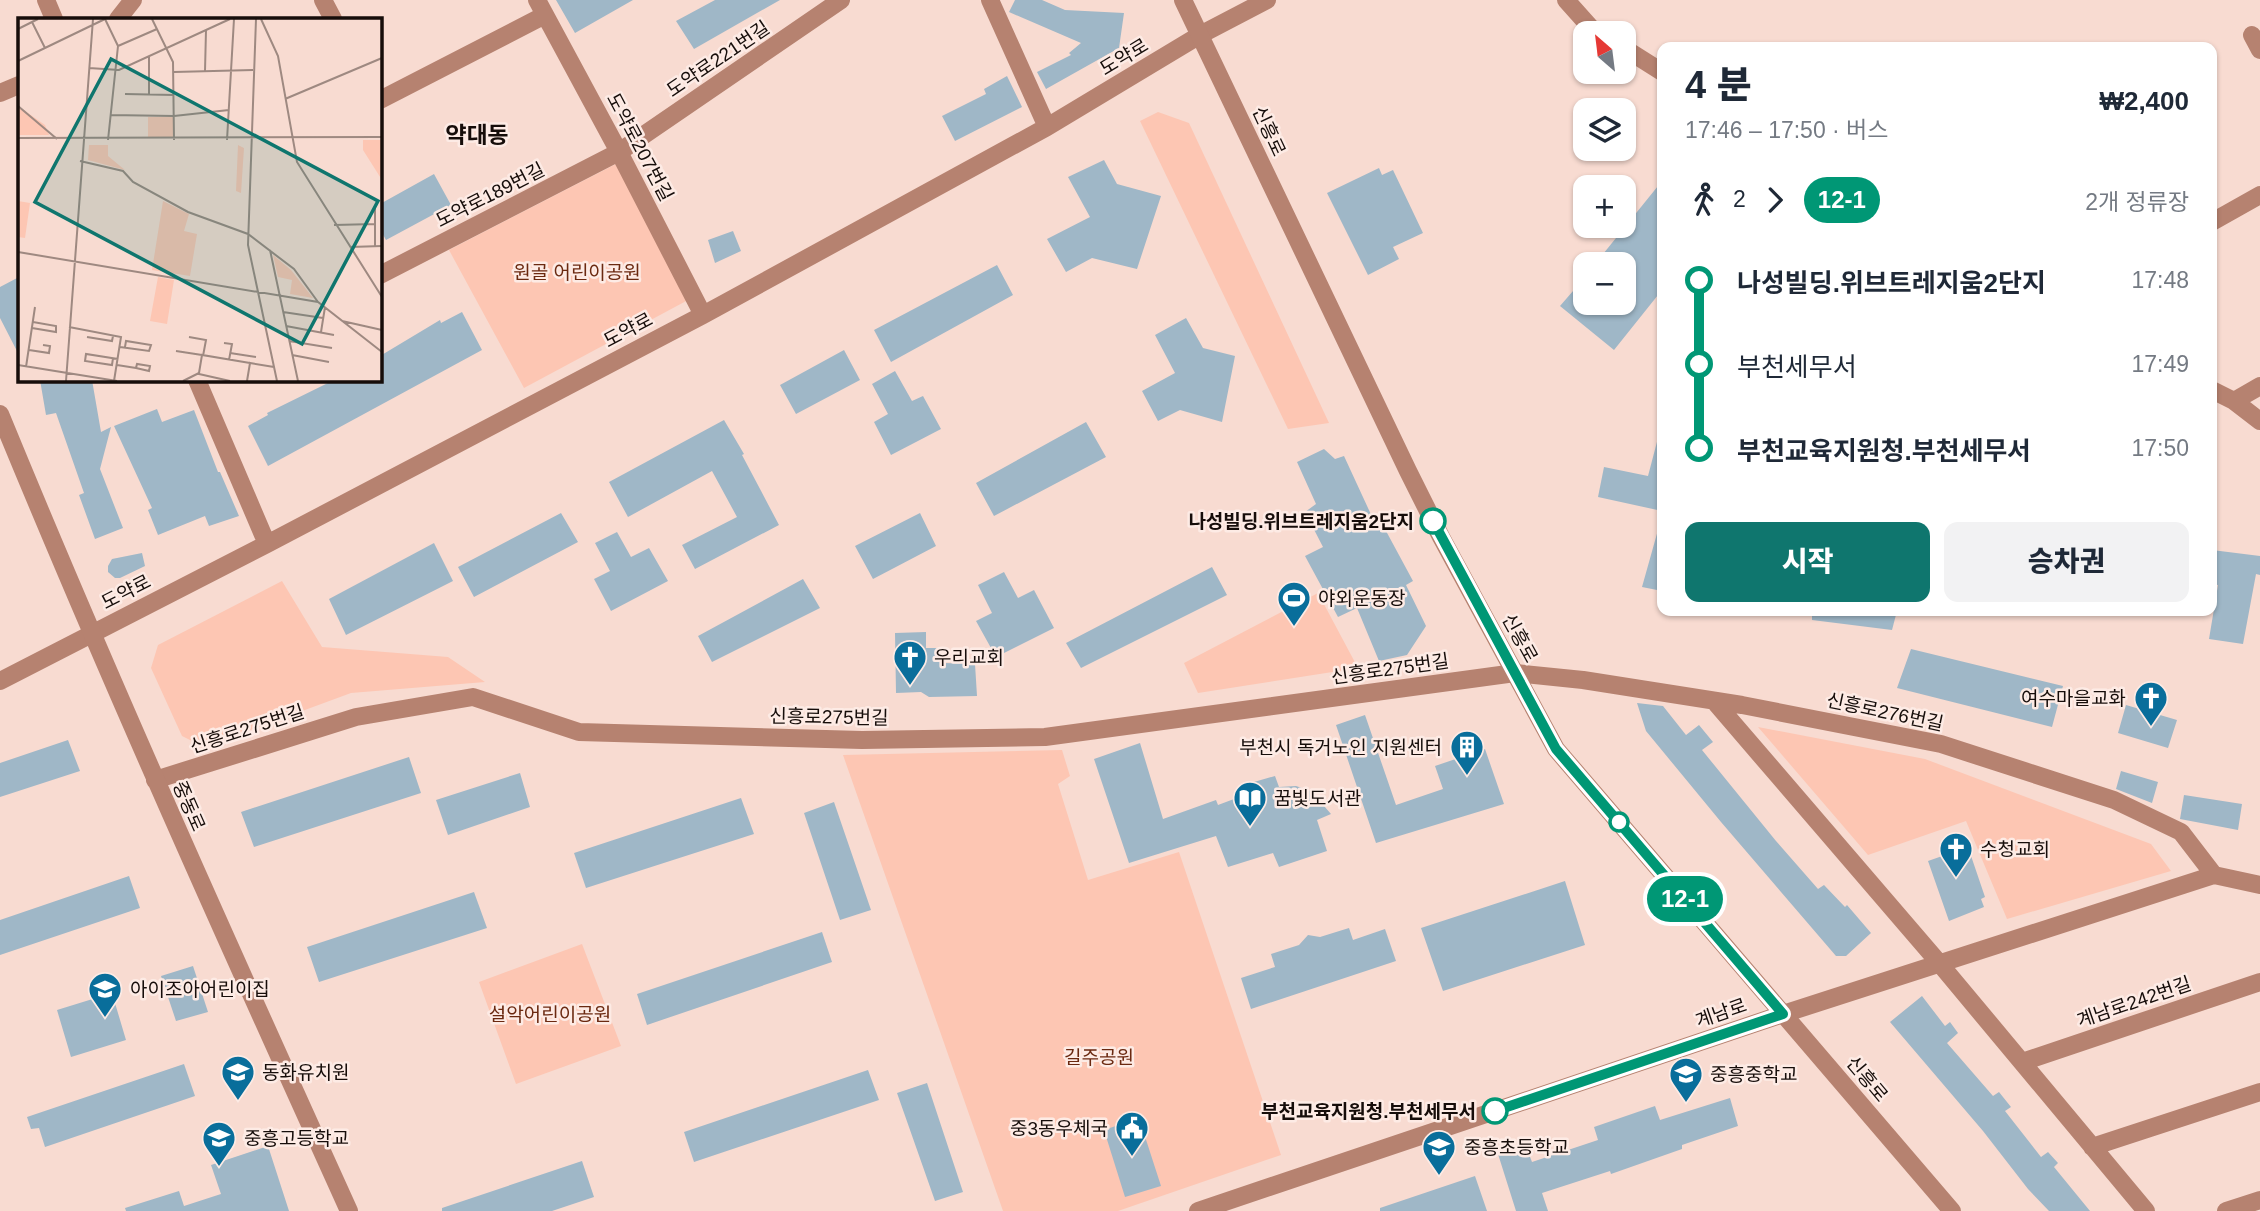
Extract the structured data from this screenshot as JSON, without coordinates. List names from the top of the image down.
{
  "streets": {
    "street": [
      "도약로",
      "도약로221번길",
      "신흥로",
      "도약로207번길",
      "도약로189번길",
      "신흥로275번길",
      "신흥로276번길",
      "중동로",
      "계남로242번길",
      "계남로"
    ]
  },
  "crossings": [
    ["도약로", "신흥로"],
    ["도약로", "도약로207번길"],
    ["도약로", "중동로"],
    ["도약로221번길", "도약로207번길"],
    ["도약로221번길", "도약로189번길"],
    ["신흥로", "신흥로275번길"],
    ["신흥로", "신흥로276번길"],
    ["신흥로", "계남로"],
    ["도약로207번길", "도약로189번길"],
    ["신흥로275번길", "신흥로276번길"],
    ["신흥로275번길", "중동로"],
    ["신흥로276번길", "계남로"]
  ],
  "districts": ["약대동"],
  "parks": ["원골 어린이공원", "설악어린이공원", "길주공원"],
  "places": {
    "other": ["나성빌딩.위브트레지움2단지", "부천교육지원청.부천세무서"],
    "sports": ["야외운동장"],
    "church": ["우리교회", "여수마을교화", "수청교회"],
    "building": ["부천시 독거노인 지원센터"],
    "library": ["꿈빛도서관"],
    "school or university": [
      "아이조아어린이집",
      "동화유치원",
      "중흥중학교",
      "중흥고등학교",
      "중흥초등학교"
    ],
    "public building": ["중3동우체국"]
  },
  "lines": ["bus line 12-1"],
  "north": "top left",
  "page": {
    "on_map": "12-1",
    "map_buttons": ["+", "−"],
    "heading": ["4 분", "17:46 – 17:50 · 버스", "₩2,400"],
    "legs": ["2", "12-1", "2개 정류장"],
    "list": [
      {
        "name": "나성빌딩.위브트레지움2단지",
        "value": "17:48"
      },
      {
        "name": "부천세무서",
        "value": "17:49"
      },
      {
        "name": "부천교육지원청.부천세무서",
        "value": "17:50"
      }
    ],
    "buttons": ["시작", "승차권"]
  }
}
